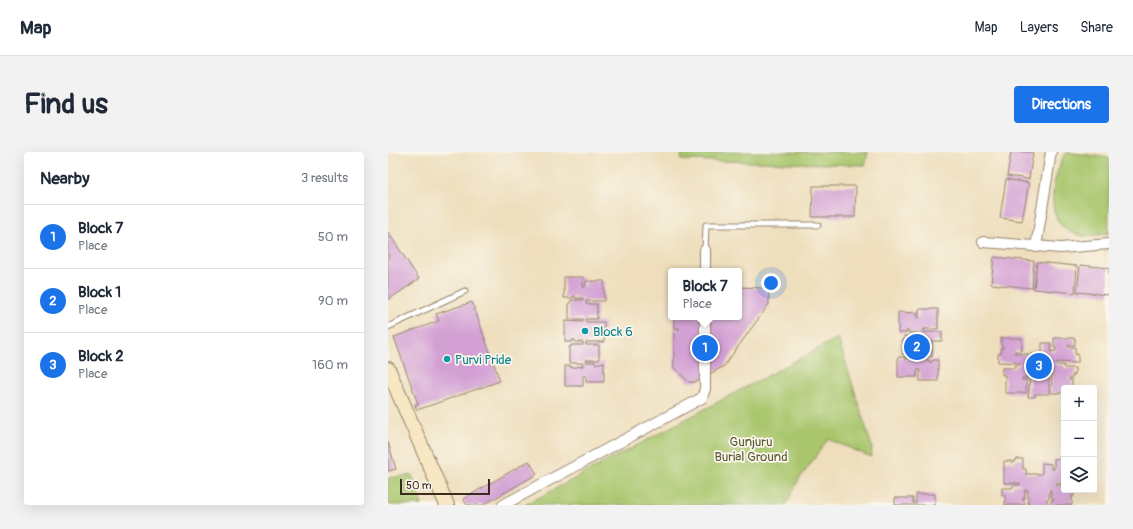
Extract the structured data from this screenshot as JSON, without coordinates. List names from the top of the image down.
{
  "parks": ["Gunjuru Burial Ground"],
  "places": ["Block 6", "Purvi Pride"],
  "scale_bar": "50 m",
  "page": {
    "header": "Map",
    "nav": ["Map", "Layers", "Share"],
    "buttons": "Directions",
    "title": "Find us",
    "heading": ["Nearby", "3 results"],
    "list": [
      {
        "mark": "1",
        "name": "Block 7",
        "note": "Place",
        "value": "50 m"
      },
      {
        "mark": "2",
        "name": "Block 1",
        "note": "Place",
        "value": "90 m"
      },
      {
        "mark": "3",
        "name": "Block 2",
        "note": "Place",
        "value": "160 m"
      }
    ],
    "popup": ["Block 7", "Place"],
    "pins": ["2", "1", "3"],
    "map_buttons": ["+", "−"],
    "scale": "50 m"
  }
}
